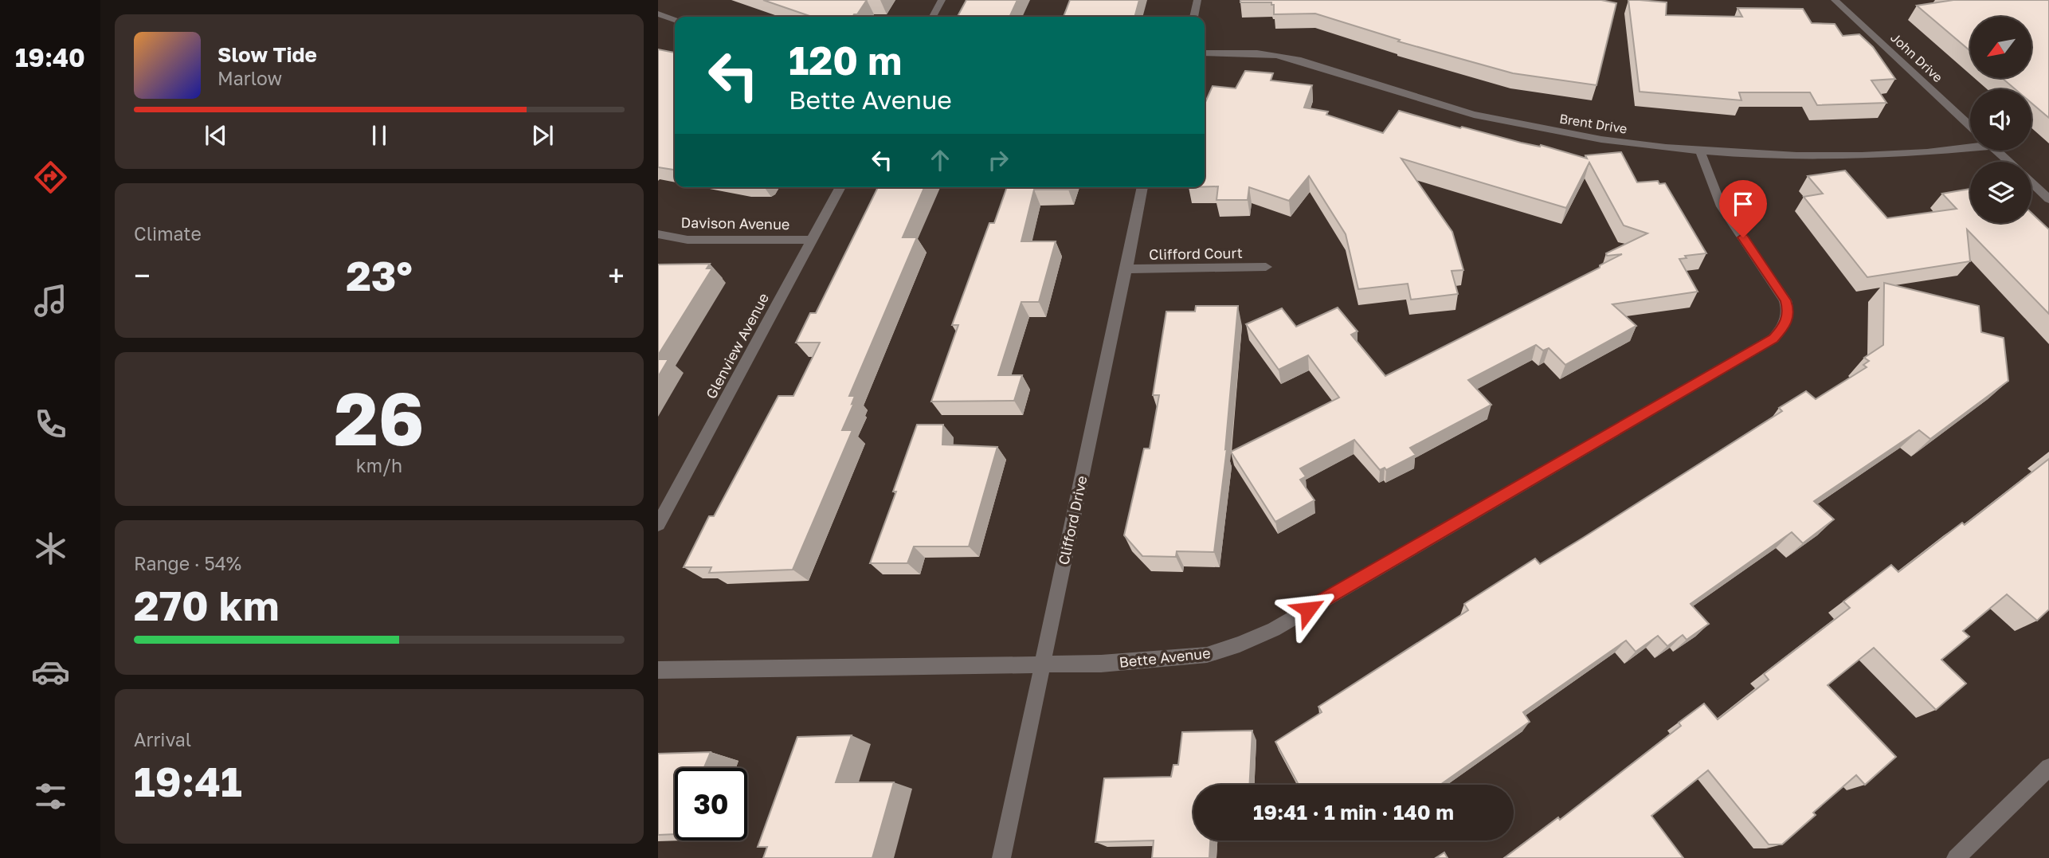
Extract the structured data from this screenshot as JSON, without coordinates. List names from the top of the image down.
{
  "streets": {
    "street": [
      "John Drive",
      "Brent Drive",
      "Davison Avenue",
      "Clifford Court",
      "Glenview Avenue",
      "Clifford Drive",
      "Bette Avenue"
    ]
  },
  "crossings": [
    ["Brent Drive", "Bette Avenue"],
    ["Davison Avenue", "Glenview Avenue"],
    ["Clifford Court", "Clifford Drive"],
    ["Clifford Drive", "Bette Avenue"]
  ],
  "north": "bottom left",
  "page": {
    "tabs": "19:40",
    "turn": ["120 m", "Bette Avenue"],
    "song": ["Slow Tide", "Marlow"],
    "tile": [
      "Climate",
      ["26", "km/h"],
      ["Range · 54%", "270 km"],
      ["Arrival", "19:41"]
    ],
    "heat": ["−", "23°", "+"],
    "limit": "30",
    "trip": "19:41 · 1 min · 140 m"
  }
}
